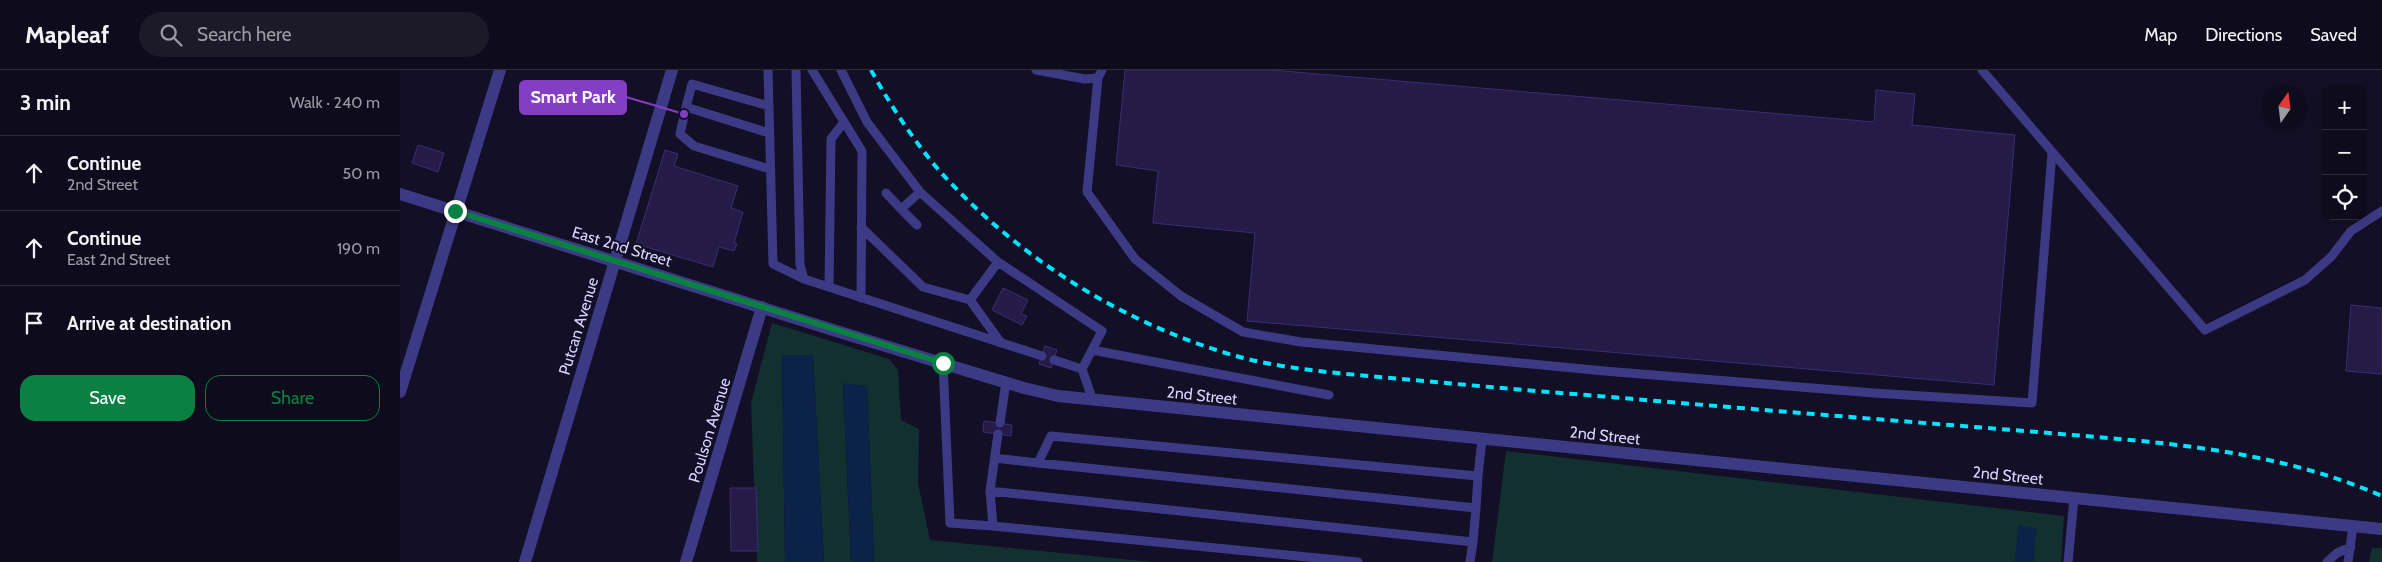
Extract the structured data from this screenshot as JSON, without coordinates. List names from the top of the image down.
{
  "streets": {
    "street": [
      "East 2nd Street",
      "Putcan Avenue",
      "2nd Street",
      "Poulson Avenue"
    ]
  },
  "crossings": [
    ["East 2nd Street", "Putcan Avenue"],
    ["East 2nd Street", "2nd Street"],
    ["East 2nd Street", "Poulson Avenue"]
  ],
  "places": ["Smart Park"],
  "north": "top",
  "page": {
    "header": "Mapleaf",
    "search": "Search here",
    "nav": ["Map", "Directions", "Saved"],
    "heading": ["3 min", "Walk · 240 m"],
    "map_buttons": ["+", "−"],
    "list": [
      ["Continue", "2nd Street", "50 m"],
      ["Continue", "East 2nd Street", "190 m"],
      "Arrive at destination"
    ],
    "buttons": ["Save", "Share"]
  }
}
